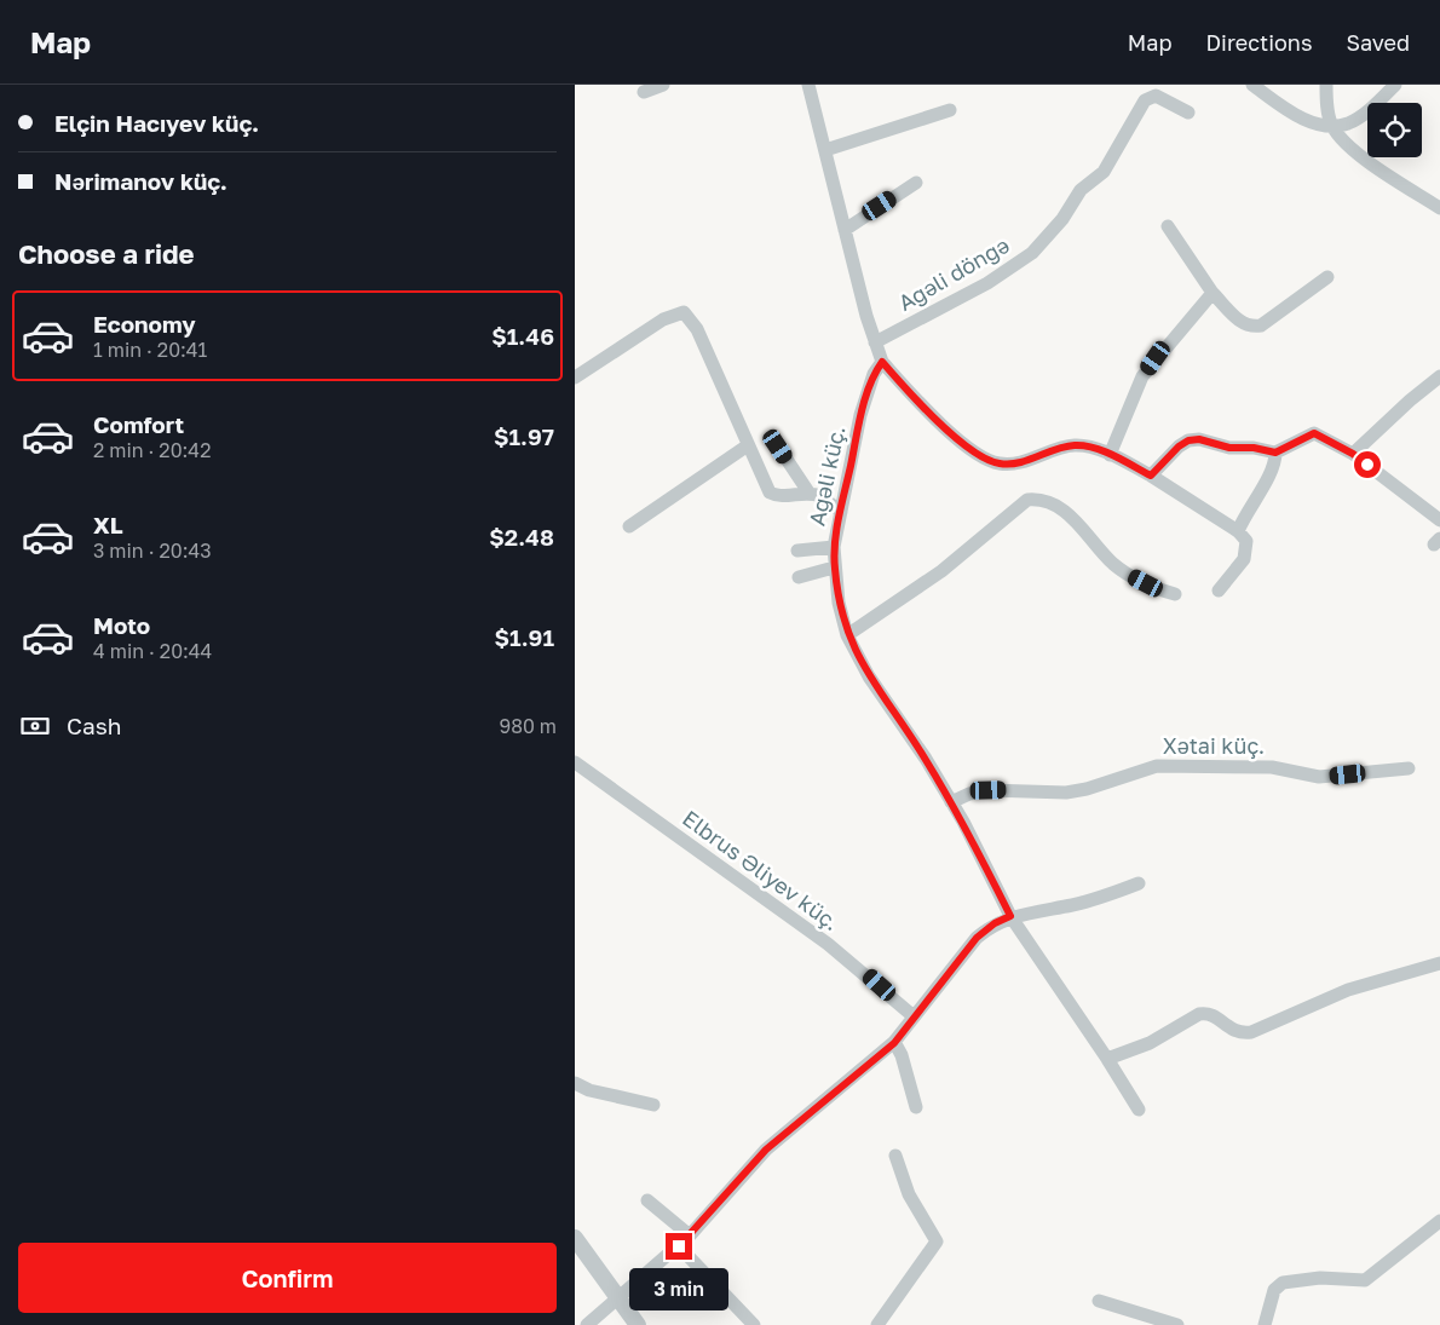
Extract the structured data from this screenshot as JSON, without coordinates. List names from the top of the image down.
{
  "streets": {
    "street": [
      "Ağəli döngə",
      "Ağəli küç.",
      "Xətai küç.",
      "Elbrus Əliyev küç."
    ]
  },
  "crossings": [
    ["Ağəli küç.", "Xətai küç."]
  ],
  "page": {
    "header": "Map",
    "nav": ["Map", "Directions", "Saved"],
    "banner": ["Elçin Hacıyev küç.", "Nərimanov küç."],
    "heading": "Choose a ride",
    "list": [
      {
        "name": "Economy",
        "note": "1 min · 20:41",
        "value": "$1.46"
      },
      {
        "name": "Comfort",
        "note": "2 min · 20:42",
        "value": "$1.97"
      },
      {
        "name": "XL",
        "note": "3 min · 20:43",
        "value": "$2.48"
      },
      {
        "name": "Moto",
        "note": "4 min · 20:44",
        "value": "$1.91"
      }
    ],
    "pay": ["Cash", "980 m"],
    "buttons": "Confirm",
    "bubble": "3 min"
  }
}
